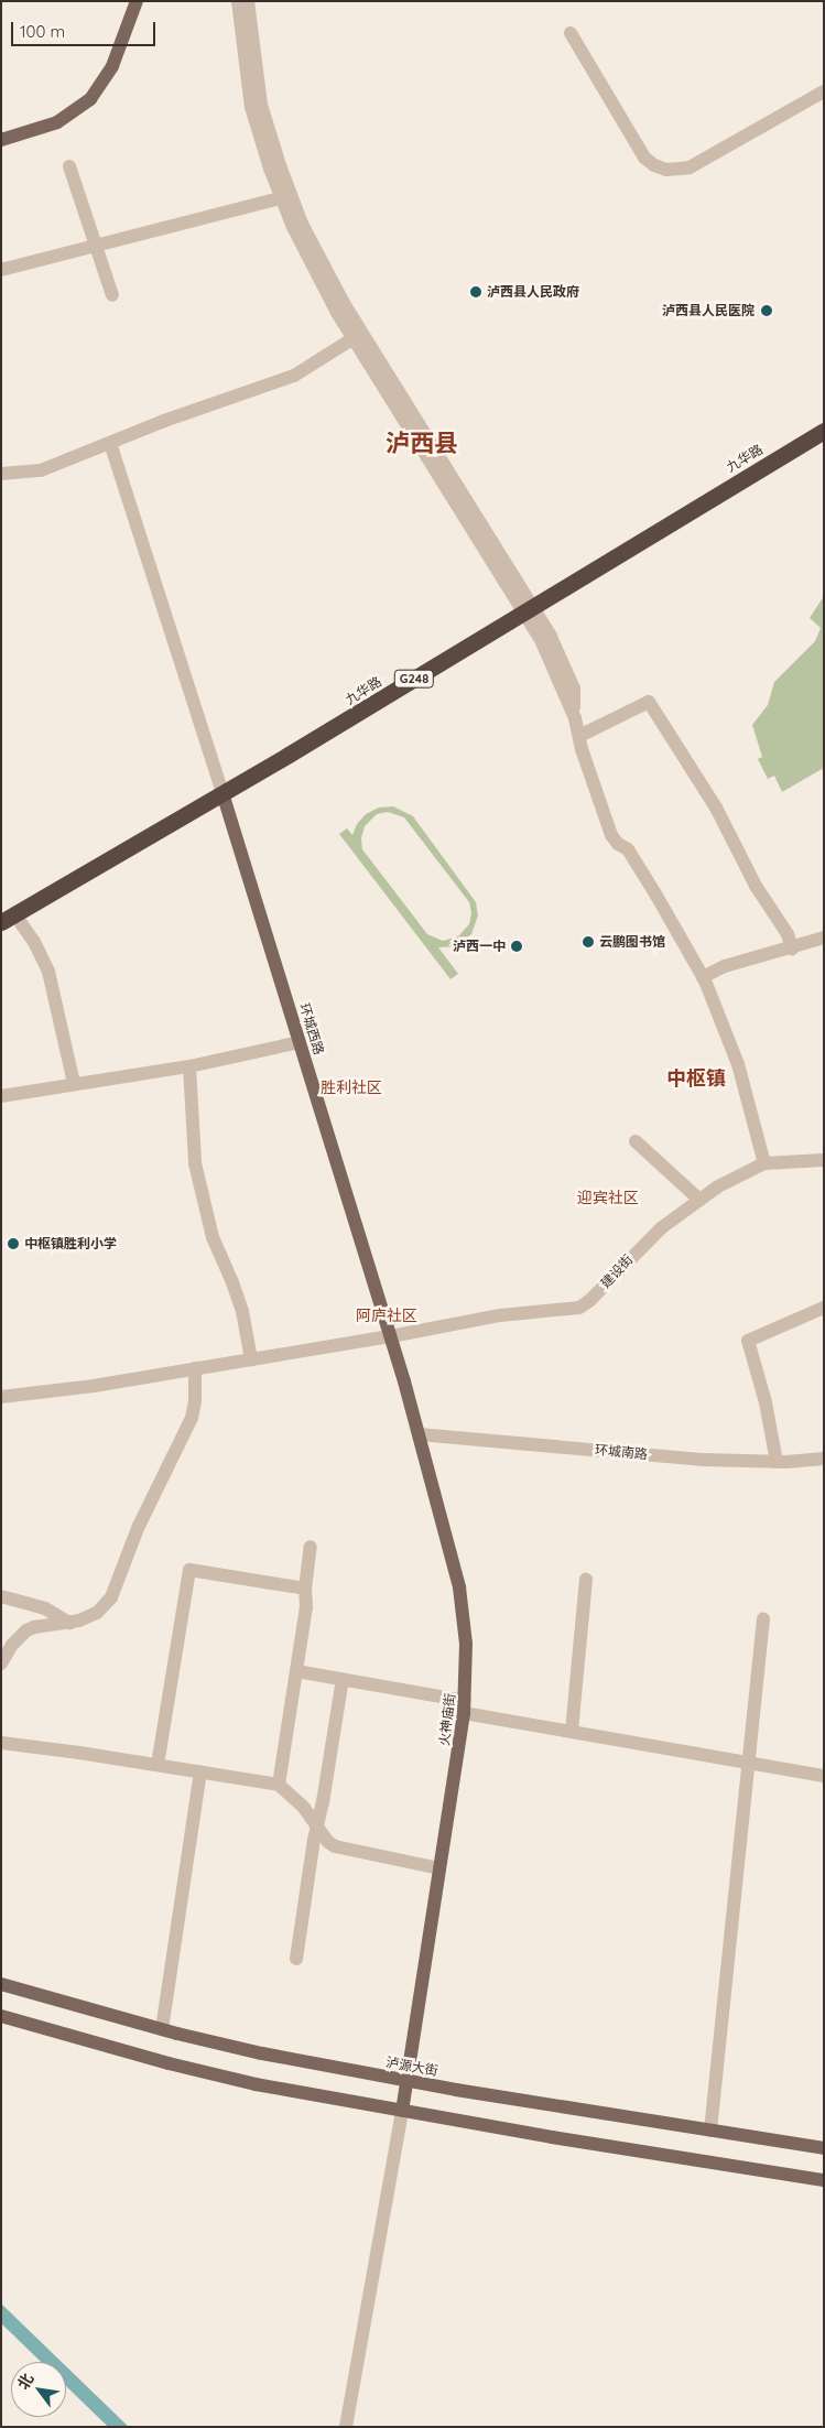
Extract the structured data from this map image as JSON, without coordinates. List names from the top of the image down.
{
  "streets": {
    "highway": ["九华路", "G248"],
    "main road": ["环城西路", "火神庙街", "泸源大街"],
    "street": ["建设街", "环城南路"]
  },
  "crossings": [
    ["九华路", "环城西路"],
    ["环城西路", "建设街"],
    ["环城西路", "火神庙街"],
    ["建设街", "火神庙街"],
    ["环城南路", "火神庙街"],
    ["火神庙街", "泸源大街"]
  ],
  "districts": [
    "泸西县",
    "中枢镇",
    "胜利社区",
    "迎宾社区",
    "阿庐社区"
  ],
  "places": [
    "泸西县人民政府",
    "泸西县人民医院",
    "云鹏图书馆",
    "泸西一中",
    "中枢镇胜利小学"
  ],
  "scale_bar": "100 m",
  "north": "top left"
}
